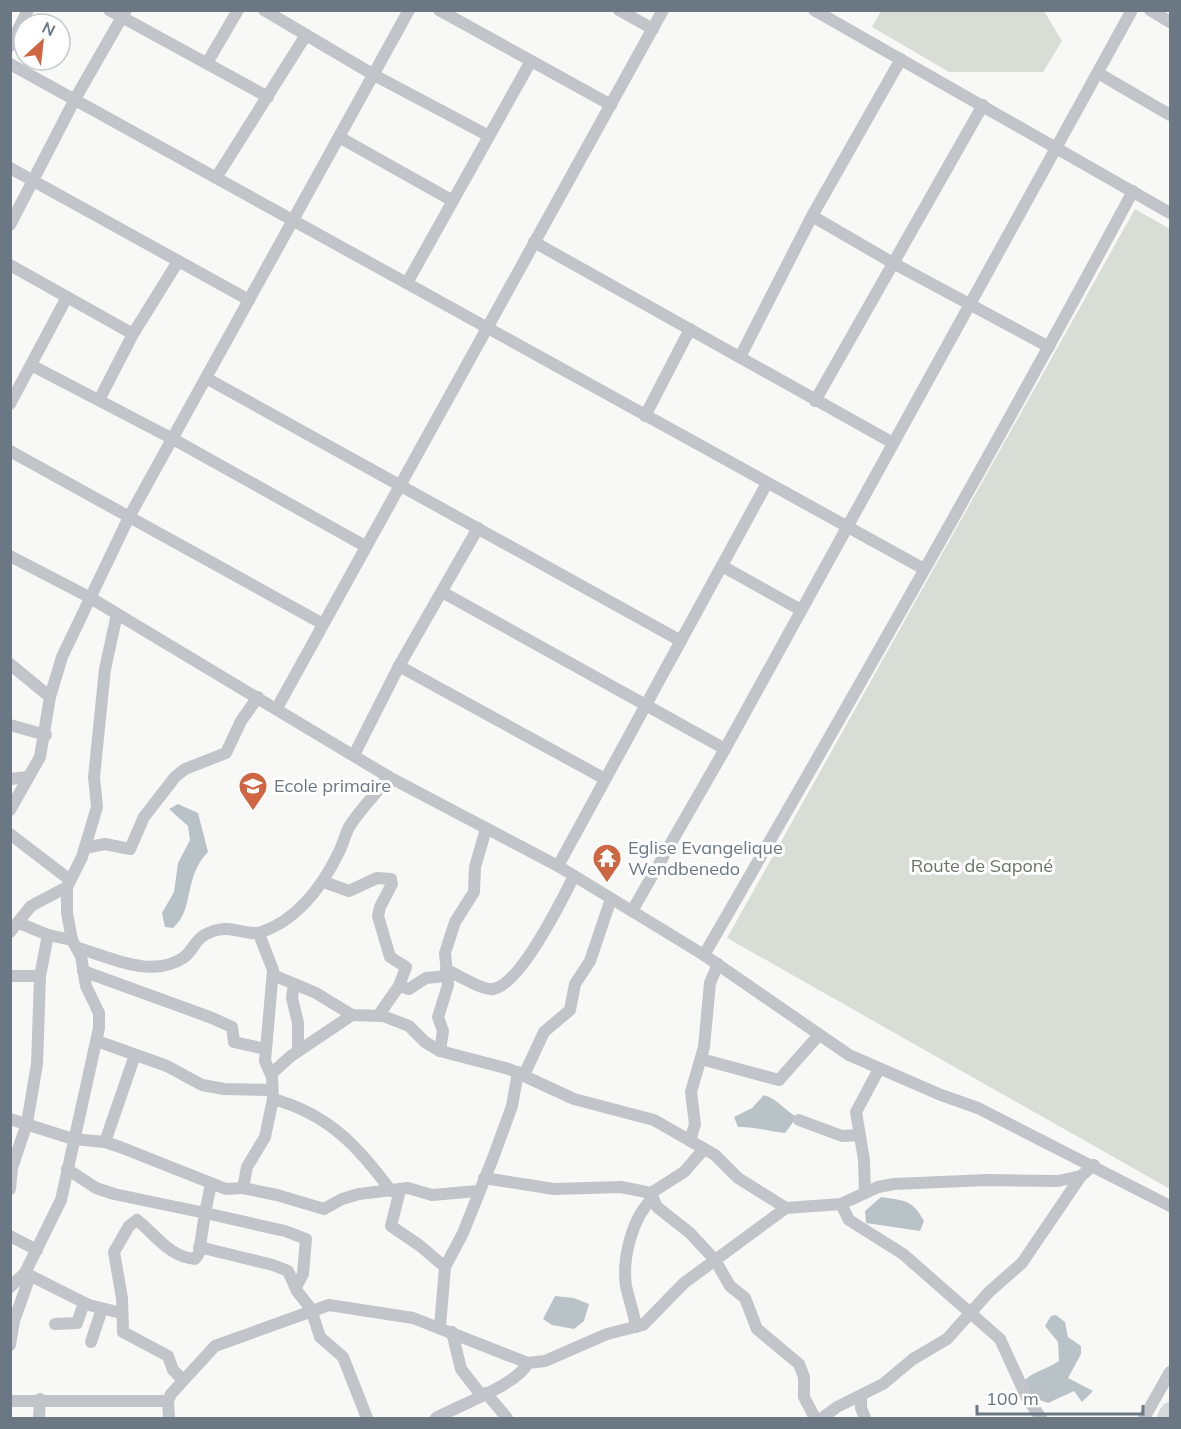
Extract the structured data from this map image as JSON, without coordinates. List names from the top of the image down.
{
  "parks": ["Route de Saponé"],
  "places": {
    "school or university": ["Ecole primaire"],
    "temple": ["Eglise Evangelique Wendbenedo"]
  },
  "scale_bar": "100 m",
  "north": "top right"
}
